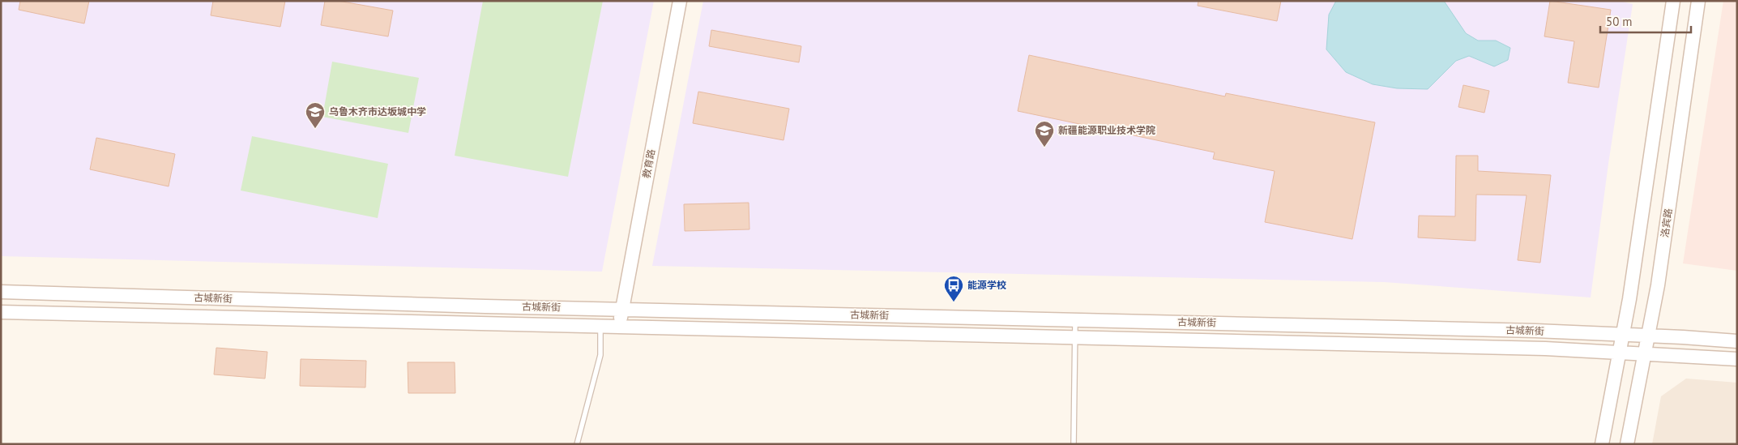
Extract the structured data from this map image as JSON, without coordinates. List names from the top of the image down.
{
  "streets": {
    "main road": ["教育路", "洛宾路", "古城新街"]
  },
  "crossings": [
    ["教育路", "古城新街"],
    ["洛宾路", "古城新街"]
  ],
  "places": {
    "school or university": ["乌鲁木齐市达坂城中学", "新疆能源职业技术学院"],
    "bus stop": ["能源学校"]
  },
  "scale_bar": "50 m"
}
